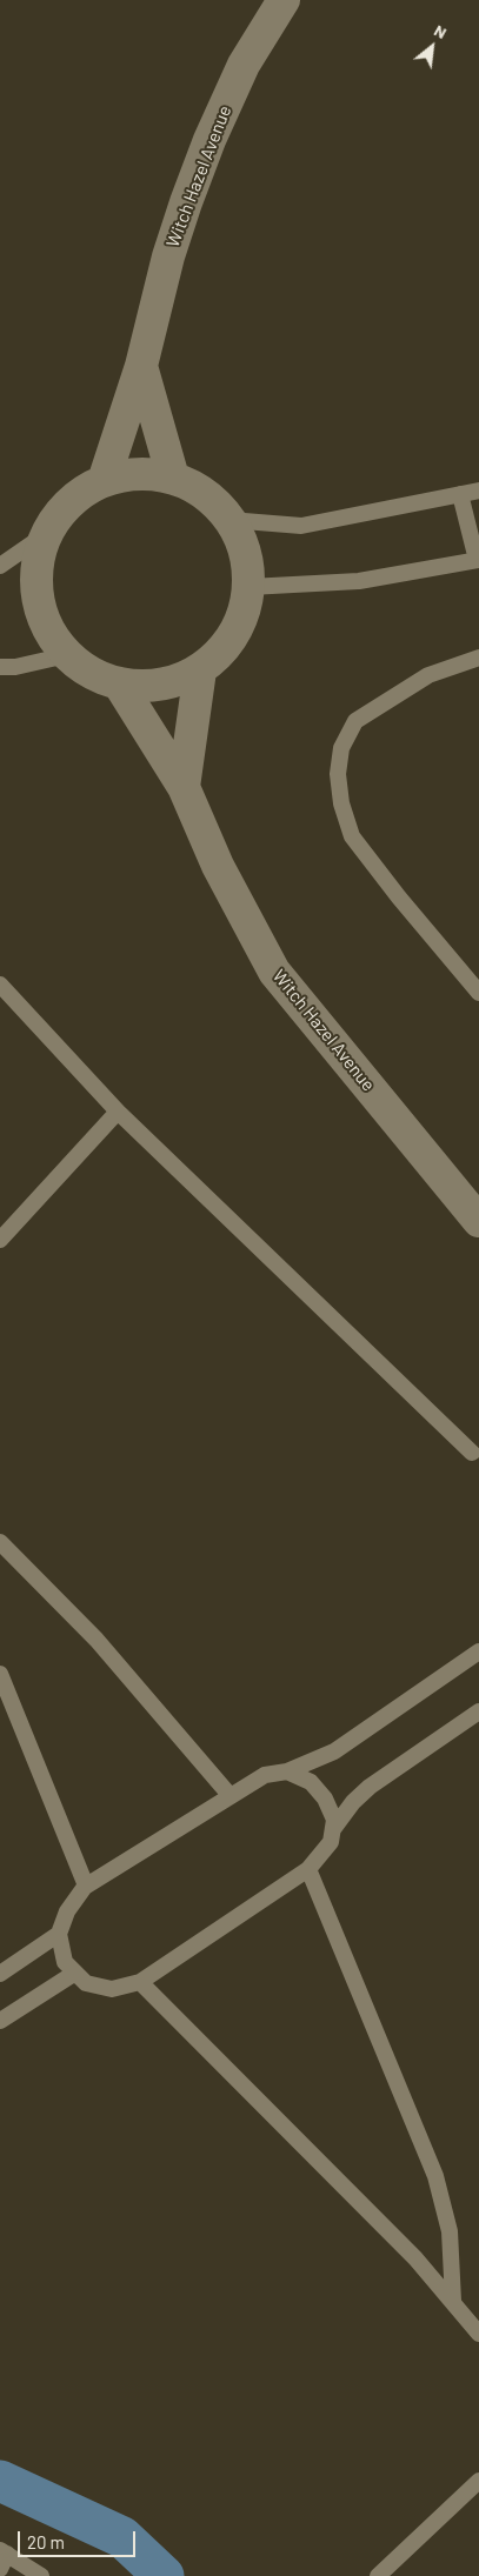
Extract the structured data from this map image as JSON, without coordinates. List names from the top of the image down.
{
  "streets": {
    "street": ["Witch Hazel Avenue"]
  },
  "scale_bar": "20 m",
  "north": "top right"
}
